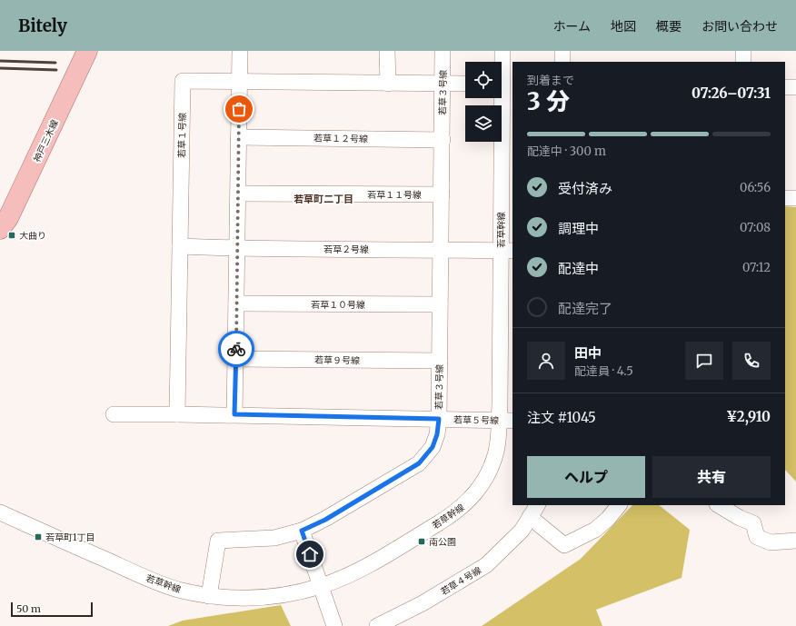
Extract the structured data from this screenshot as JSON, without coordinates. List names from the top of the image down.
{
  "streets": {
    "main road": ["神戸三木線"],
    "street": [
      "若草３号線",
      "若草１号線",
      "若草１２号線",
      "若草１１号線",
      "若草幹線",
      "若草２号線",
      "若草１０号線",
      "若草９号線",
      "若草５号線",
      "若草４号線"
    ]
  },
  "crossings": [
    ["若草３号線", "若草１号線"],
    ["若草３号線", "若草１２号線"],
    ["若草３号線", "若草１１号線"],
    ["若草３号線", "若草幹線"],
    ["若草３号線", "若草２号線"],
    ["若草３号線", "若草１０号線"],
    ["若草３号線", "若草９号線"],
    ["若草３号線", "若草５号線"],
    ["若草１号線", "若草２号線"],
    ["若草１号線", "若草５号線"],
    ["若草幹線", "若草２号線"],
    ["若草幹線", "若草５号線"]
  ],
  "districts": ["若草町二丁目"],
  "places": {
    "transit": ["大曲り", "若草町1丁目", "南公園"]
  },
  "scale_bar": "50 m",
  "page": {
    "header": "Bitely",
    "nav": [
      "ホーム",
      "地図",
      "概要",
      "お問い合わせ"
    ],
    "heading": ["3 分", "到着まで", "07:26–07:31"],
    "panel": [
      "田中",
      "配達員 · 4.5",
      "注文 #1045",
      "¥2,910"
    ],
    "bar": "配達中 · 300 m",
    "list": [
      ["受付済み", "06:56"],
      ["調理中", "07:08"],
      ["配達中", "07:12"],
      "配達完了"
    ],
    "buttons": ["ヘルプ", "共有"],
    "scale": "50 m"
  }
}
